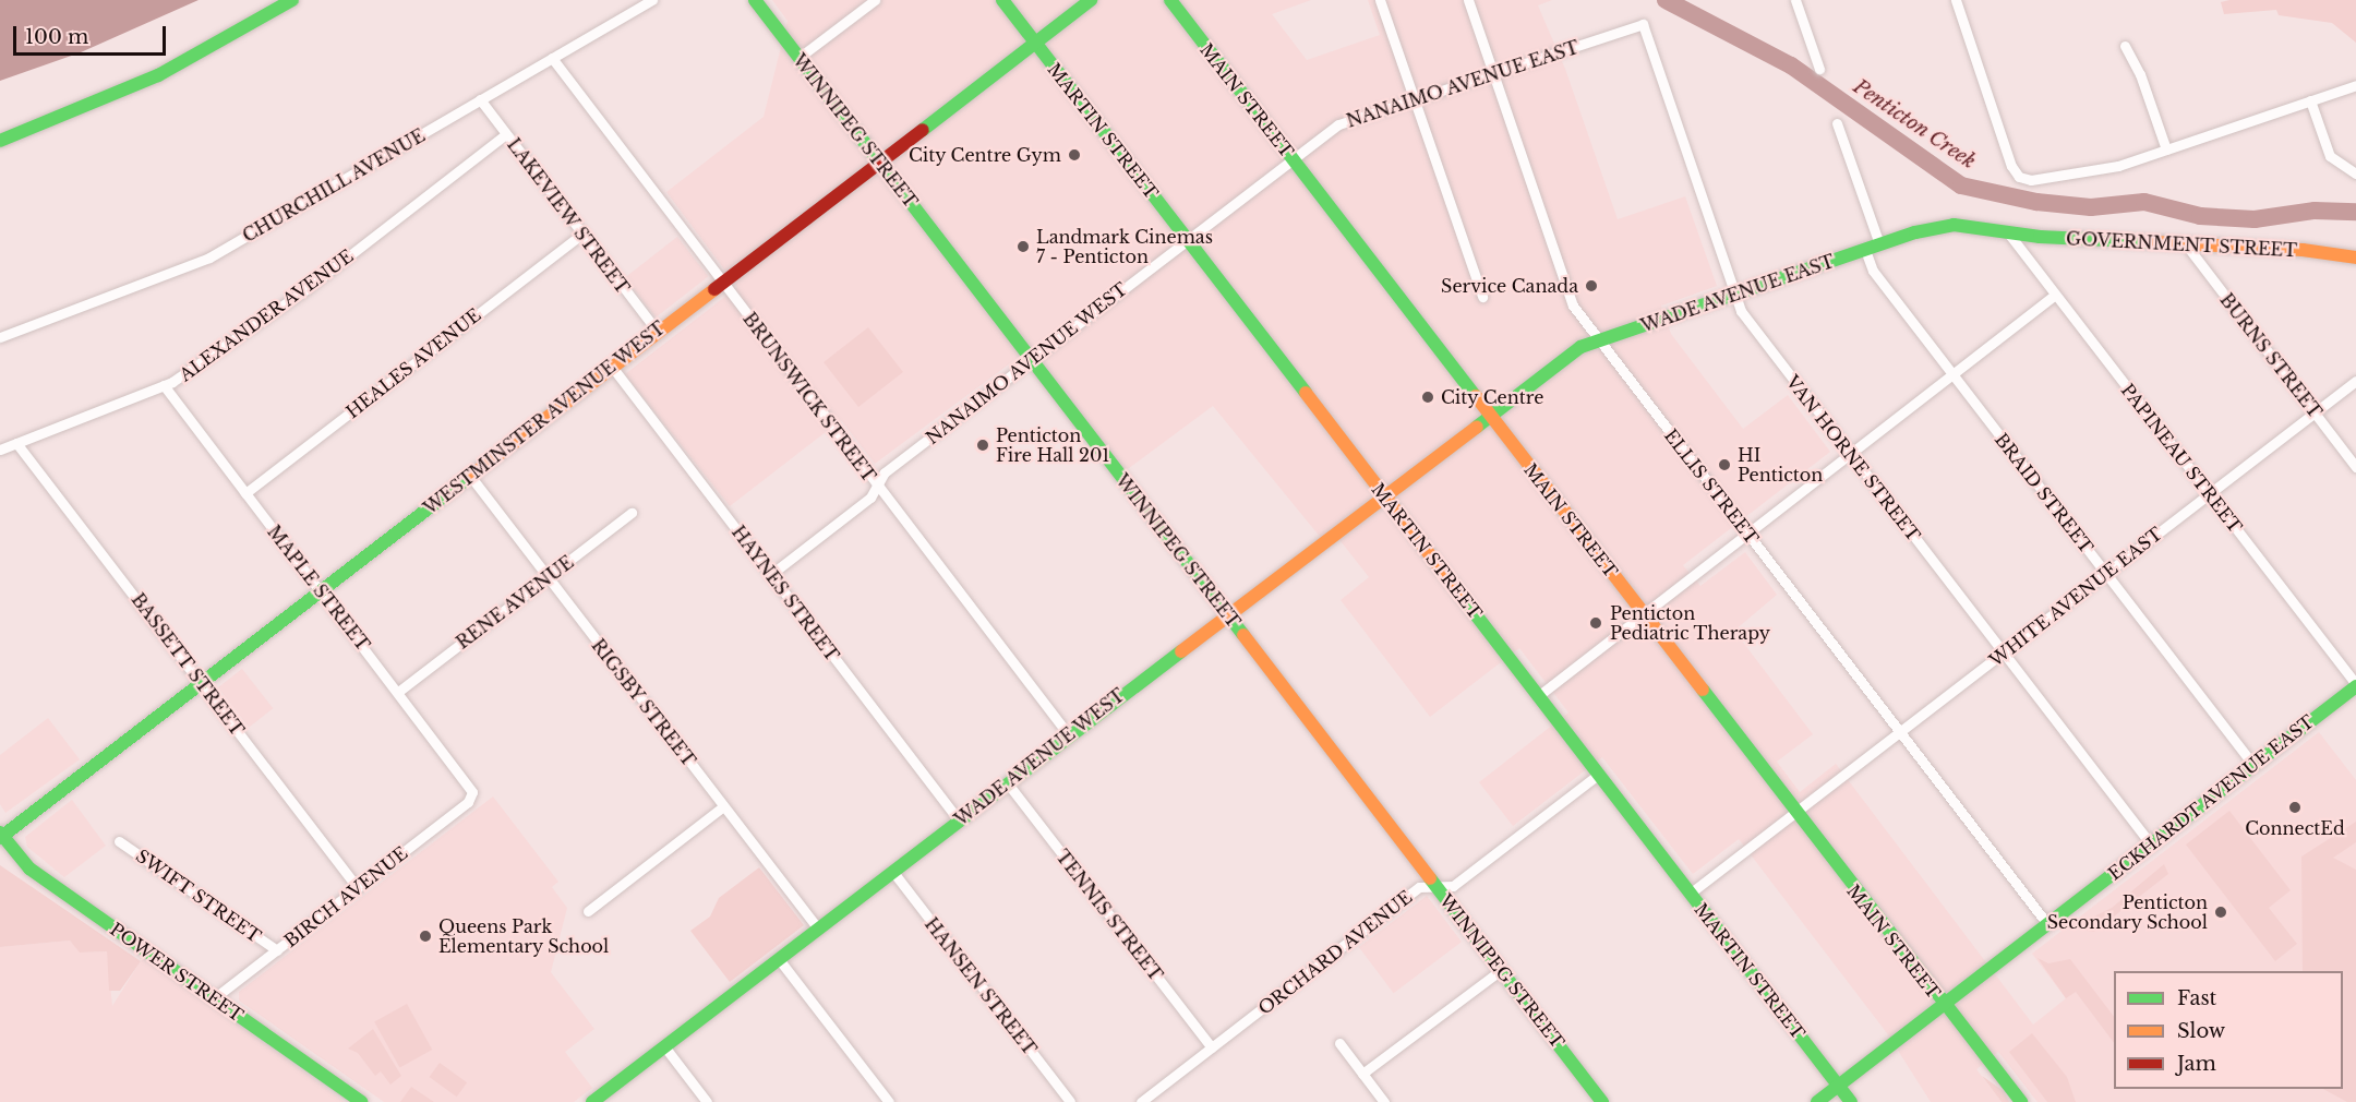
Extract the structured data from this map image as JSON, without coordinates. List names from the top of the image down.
{
  "streets": {
    "main road": [
      "MAIN STREET",
      "WINNIPEG STREET",
      "MARTIN STREET",
      "GOVERNMENT STREET",
      "WADE AVENUE EAST",
      "WESTMINSTER AVENUE WEST",
      "WADE AVENUE WEST",
      "ECKHARDT AVENUE EAST",
      "POWER STREET"
    ],
    "street": [
      "NANAIMO AVENUE EAST",
      "CHURCHILL AVENUE",
      "LAKEVIEW STREET",
      "ALEXANDER AVENUE",
      "BURNS STREET",
      "HEALES AVENUE",
      "NANAIMO AVENUE WEST",
      "BRUNSWICK STREET",
      "VAN HORNE STREET",
      "PAPINEAU STREET",
      "ELLIS STREET",
      "BRAID STREET",
      "MAPLE STREET",
      "HAYNES STREET",
      "WHITE AVENUE EAST",
      "RENE AVENUE",
      "BASSETT STREET",
      "RIGSBY STREET",
      "SWIFT STREET",
      "BIRCH AVENUE",
      "TENNIS STREET",
      "ORCHARD AVENUE",
      "HANSEN STREET"
    ]
  },
  "crossings": [
    ["NANAIMO AVENUE EAST", "MAIN STREET"],
    ["NANAIMO AVENUE EAST", "NANAIMO AVENUE WEST"],
    ["NANAIMO AVENUE EAST", "VAN HORNE STREET"],
    ["NANAIMO AVENUE EAST", "ELLIS STREET"],
    ["MAIN STREET", "WADE AVENUE EAST"],
    ["MAIN STREET", "NANAIMO AVENUE WEST"],
    ["MAIN STREET", "WHITE AVENUE EAST"],
    ["MAIN STREET", "WADE AVENUE WEST"],
    ["MAIN STREET", "ECKHARDT AVENUE EAST"],
    ["WINNIPEG STREET", "NANAIMO AVENUE WEST"],
    ["WINNIPEG STREET", "WESTMINSTER AVENUE WEST"],
    ["WINNIPEG STREET", "WADE AVENUE WEST"],
    ["WINNIPEG STREET", "ORCHARD AVENUE"],
    ["MARTIN STREET", "NANAIMO AVENUE WEST"],
    ["MARTIN STREET", "WESTMINSTER AVENUE WEST"],
    ["MARTIN STREET", "WHITE AVENUE EAST"],
    ["MARTIN STREET", "WADE AVENUE WEST"],
    ["MARTIN STREET", "ECKHARDT AVENUE EAST"],
    ["MARTIN STREET", "ORCHARD AVENUE"],
    ["CHURCHILL AVENUE", "LAKEVIEW STREET"],
    ["CHURCHILL AVENUE", "BRUNSWICK STREET"],
    ["LAKEVIEW STREET", "ALEXANDER AVENUE"],
    ["LAKEVIEW STREET", "HEALES AVENUE"],
    ["LAKEVIEW STREET", "WESTMINSTER AVENUE WEST"],
    ["GOVERNMENT STREET", "WADE AVENUE EAST"],
    ["GOVERNMENT STREET", "BURNS STREET"],
    ["GOVERNMENT STREET", "PAPINEAU STREET"],
    ["WADE AVENUE EAST", "VAN HORNE STREET"],
    ["WADE AVENUE EAST", "PAPINEAU STREET"],
    ["WADE AVENUE EAST", "ELLIS STREET"],
    ["WADE AVENUE EAST", "BRAID STREET"],
    ["WADE AVENUE EAST", "WADE AVENUE WEST"],
    ["ALEXANDER AVENUE", "MAPLE STREET"],
    ["ALEXANDER AVENUE", "BASSETT STREET"],
    ["BURNS STREET", "WHITE AVENUE EAST"],
    ["HEALES AVENUE", "MAPLE STREET"],
    ["NANAIMO AVENUE WEST", "BRUNSWICK STREET"],
    ["NANAIMO AVENUE WEST", "HAYNES STREET"],
    ["BRUNSWICK STREET", "WESTMINSTER AVENUE WEST"],
    ["BRUNSWICK STREET", "WADE AVENUE WEST"],
    ["WESTMINSTER AVENUE WEST", "MAPLE STREET"],
    ["WESTMINSTER AVENUE WEST", "HAYNES STREET"],
    ["WESTMINSTER AVENUE WEST", "BASSETT STREET"],
    ["WESTMINSTER AVENUE WEST", "RIGSBY STREET"],
    ["WESTMINSTER AVENUE WEST", "POWER STREET"],
    ["VAN HORNE STREET", "WHITE AVENUE EAST"],
    ["VAN HORNE STREET", "ECKHARDT AVENUE EAST"],
    ["PAPINEAU STREET", "WHITE AVENUE EAST"],
    ["PAPINEAU STREET", "ECKHARDT AVENUE EAST"],
    ["ELLIS STREET", "WHITE AVENUE EAST"],
    ["ELLIS STREET", "ECKHARDT AVENUE EAST"],
    ["BRAID STREET", "WHITE AVENUE EAST"],
    ["BRAID STREET", "ECKHARDT AVENUE EAST"],
    ["MAPLE STREET", "RENE AVENUE"],
    ["MAPLE STREET", "BIRCH AVENUE"],
    ["HAYNES STREET", "WADE AVENUE WEST"],
    ["RENE AVENUE", "RIGSBY STREET"],
    ["BASSETT STREET", "BIRCH AVENUE"],
    ["RIGSBY STREET", "WADE AVENUE WEST"],
    ["WADE AVENUE WEST", "TENNIS STREET"],
    ["WADE AVENUE WEST", "HANSEN STREET"],
    ["SWIFT STREET", "BIRCH AVENUE"],
    ["BIRCH AVENUE", "POWER STREET"],
    ["TENNIS STREET", "ORCHARD AVENUE"]
  ],
  "water": ["Penticton Creek"],
  "places": [
    "City Centre Gym",
    "Landmark Cinemas 7 - Penticton",
    "Service Canada",
    "City Centre",
    "Penticton Fire Hall 201",
    "HI Penticton",
    "Penticton Pediatric Therapy",
    "ConnectEd",
    "Penticton Secondary School",
    "Queens Park Elementary School"
  ],
  "legend": ["Fast", "Slow", "Jam"],
  "scale_bar": "100 m"
}
